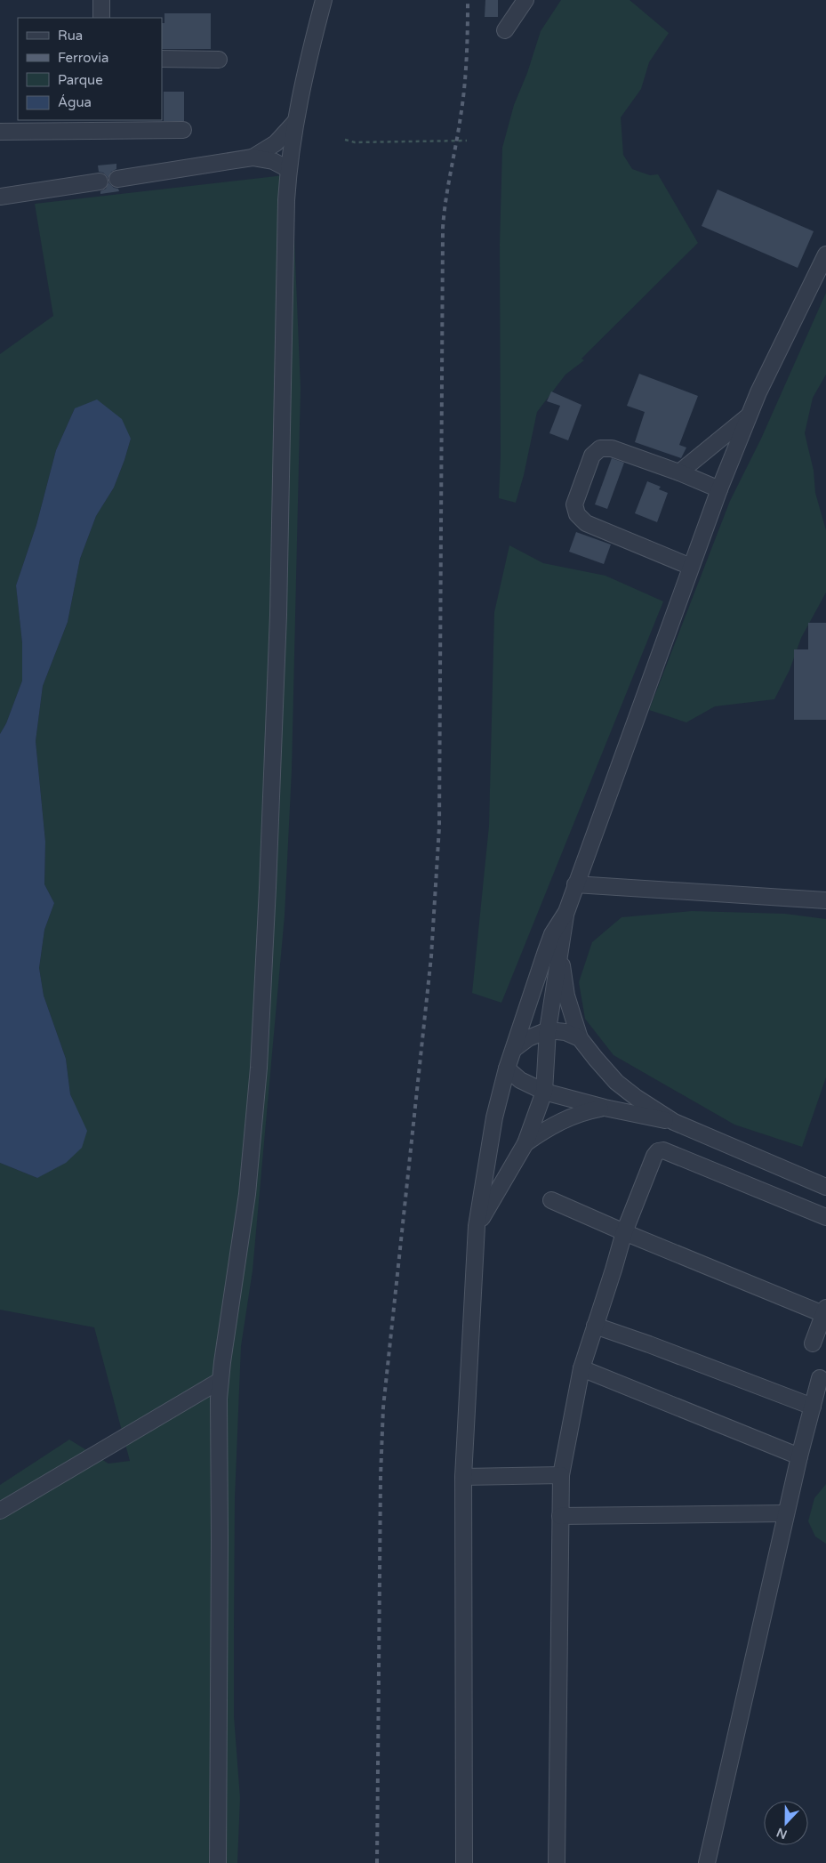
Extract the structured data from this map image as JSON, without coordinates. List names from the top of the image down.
{
  "legend": [
    "Rua",
    "Ferrovia",
    "Parque",
    "Água"
  ],
  "north": "bottom"
}
